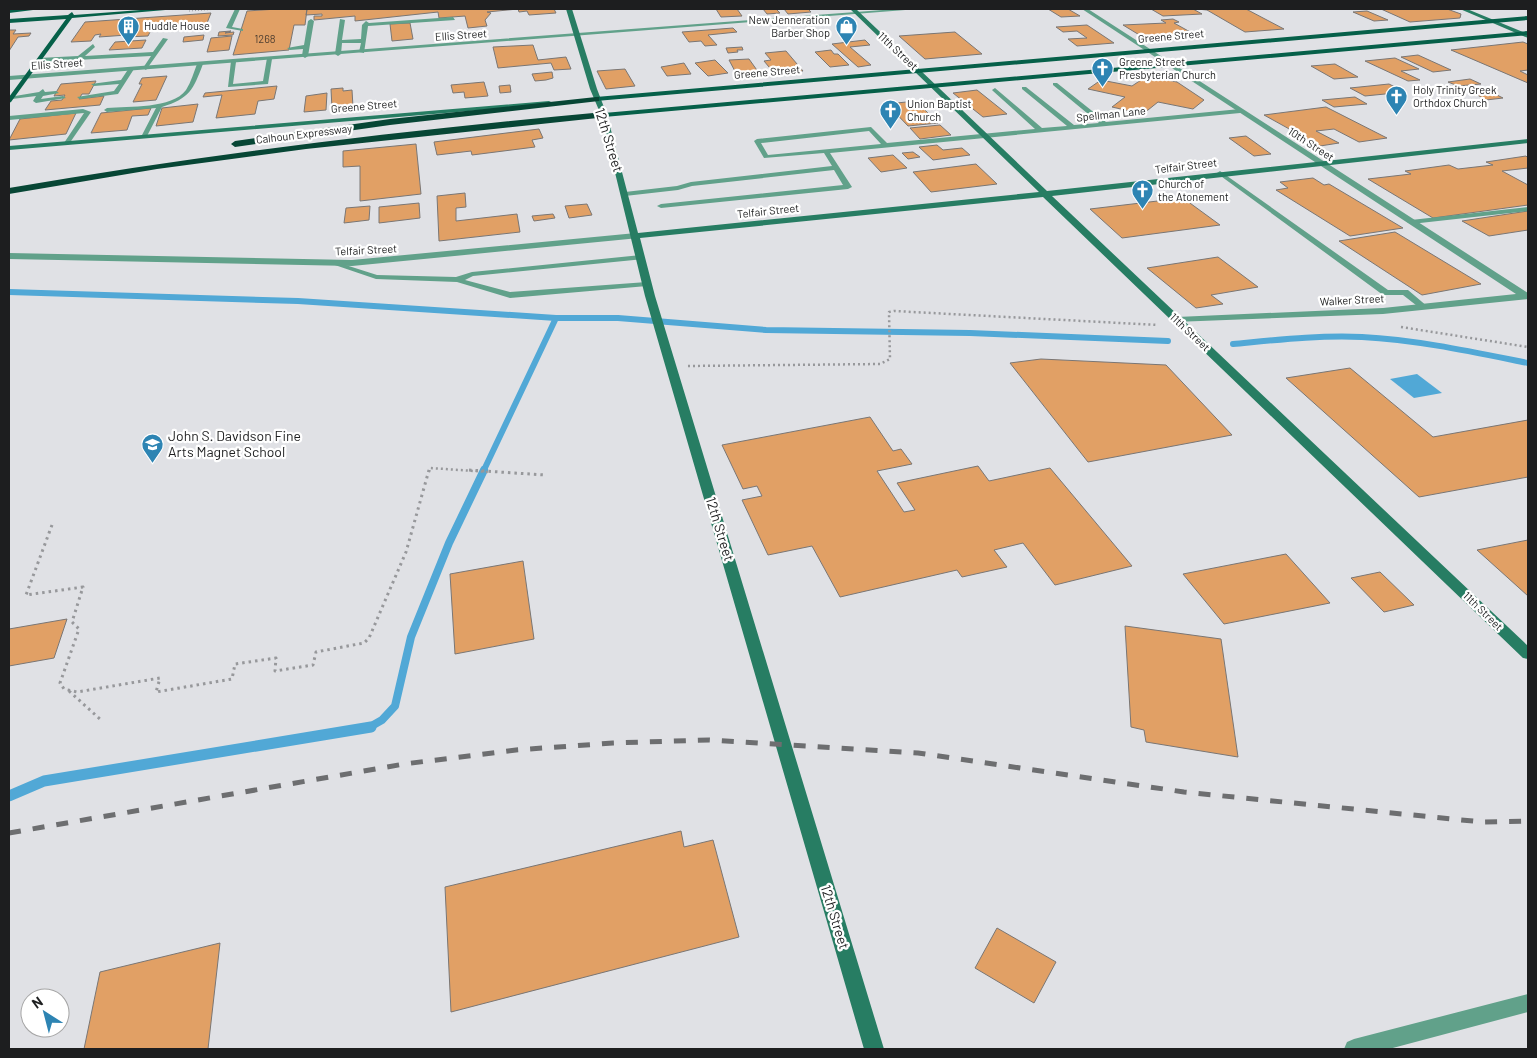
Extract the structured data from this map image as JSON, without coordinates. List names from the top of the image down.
{
  "streets": {
    "highway": ["Calhoun Expressway"],
    "main road": ["Greene Street"],
    "street": [
      "Ellis Street",
      "11th Street",
      "12th Street",
      "10th Street",
      "Telfair Street",
      "Walker Street"
    ],
    "lane": ["Spellman Lane"]
  },
  "crossings": [
    ["Ellis Street", "11th Street"],
    ["Ellis Street", "12th Street"],
    ["Greene Street", "11th Street"],
    ["Greene Street", "Calhoun Expressway"],
    ["Greene Street", "12th Street"],
    ["Greene Street", "10th Street"],
    ["11th Street", "Spellman Lane"],
    ["11th Street", "Telfair Street"],
    ["11th Street", "Walker Street"],
    ["Spellman Lane", "10th Street"],
    ["Calhoun Expressway", "12th Street"],
    ["12th Street", "Telfair Street"],
    ["10th Street", "Telfair Street"],
    ["10th Street", "Walker Street"]
  ],
  "places": {
    "building": ["Huddle House"],
    "shop": ["New Jenneration Barber Shop"],
    "church": [
      "Greene Street Presbyterian Church",
      "Holy Trinity Greek Orthdox Church",
      "Union Baptist Church",
      "Church of the Atonement"
    ],
    "school or university": ["John S. Davidson Fine Arts Magnet School"]
  },
  "house_numbers": ["1268"],
  "north": "top left"
}
